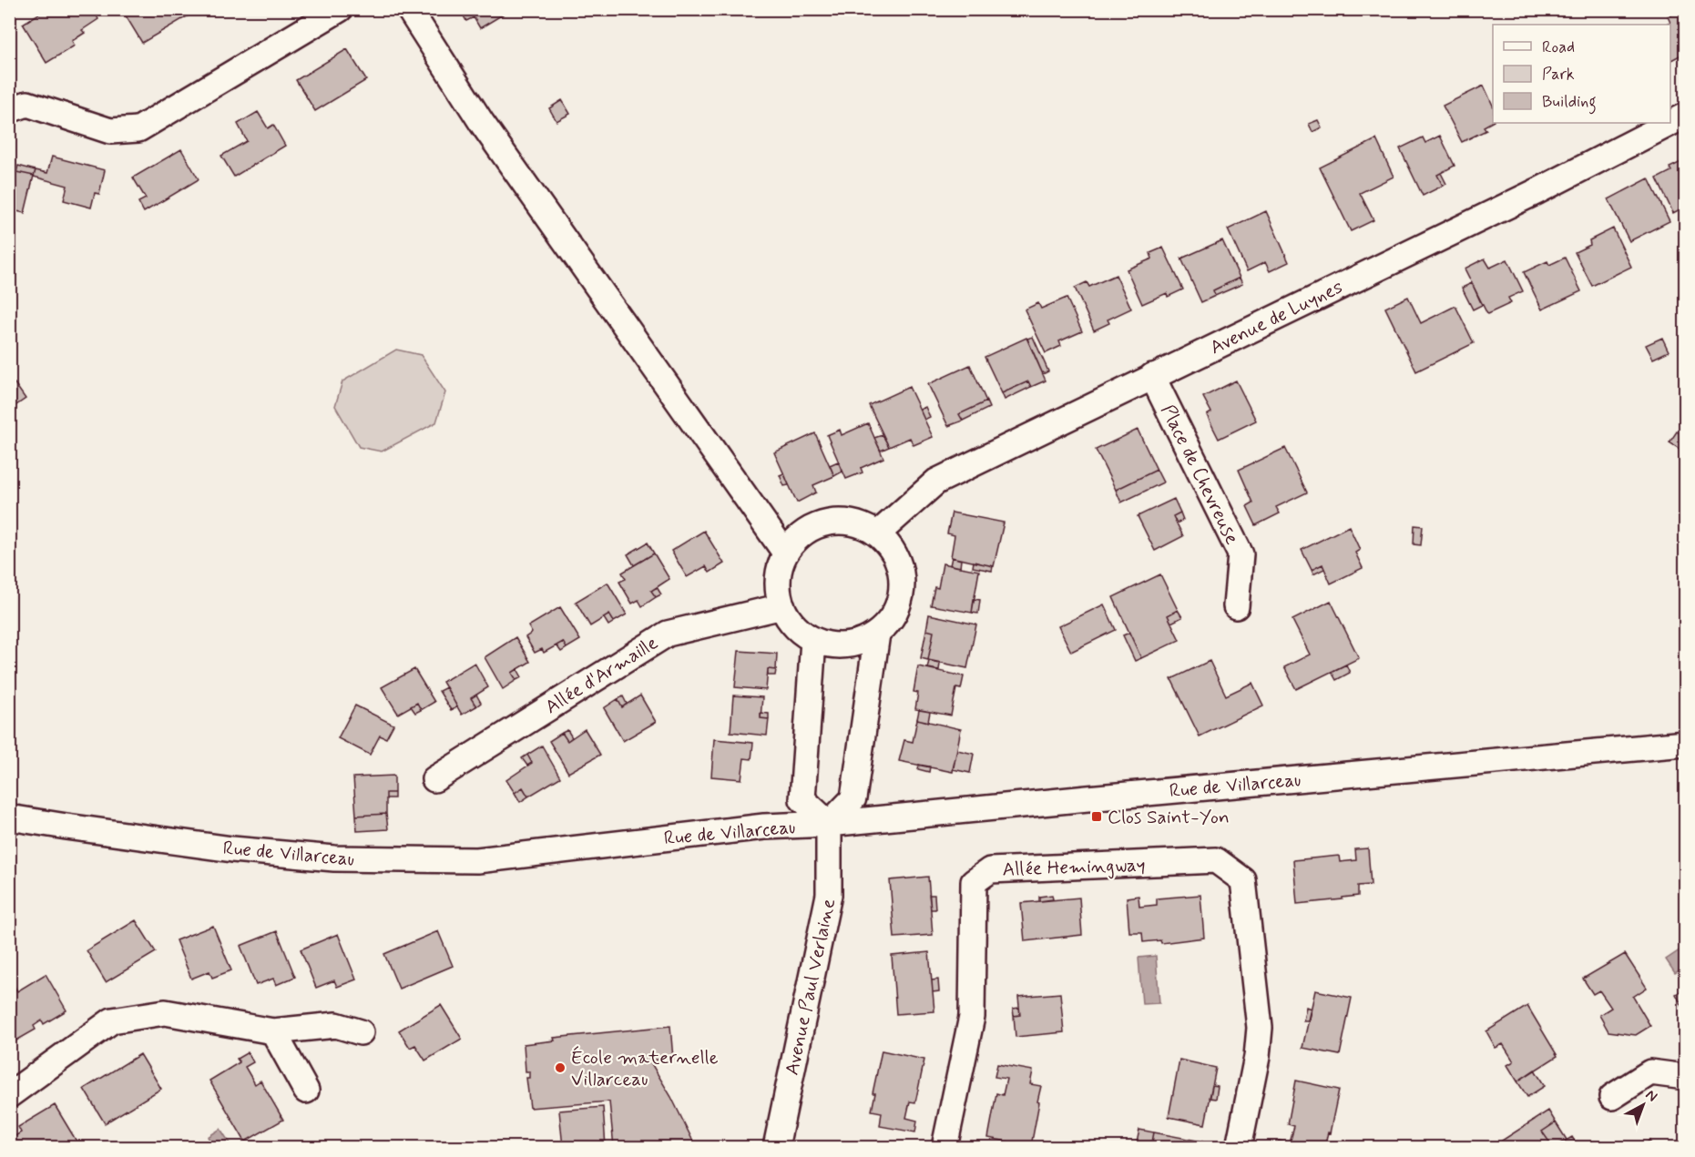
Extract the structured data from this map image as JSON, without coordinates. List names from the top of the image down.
{
  "streets": {
    "street": [
      "Avenue de Luynes",
      "Place de Chevreuse",
      "Allée d'Armaille",
      "Rue de Villarceau",
      "Allée Hemingway",
      "Avenue Paul Verlaine"
    ]
  },
  "crossings": [
    ["Avenue de Luynes", "Place de Chevreuse"],
    ["Avenue de Luynes", "Allée d'Armaille"],
    ["Rue de Villarceau", "Avenue Paul Verlaine"]
  ],
  "places": {
    "transit": ["Clos Saint-Yon"],
    "other": ["École maternelle Villarceau"]
  },
  "legend": ["Road", "Park", "Building"],
  "north": "top right"
}
